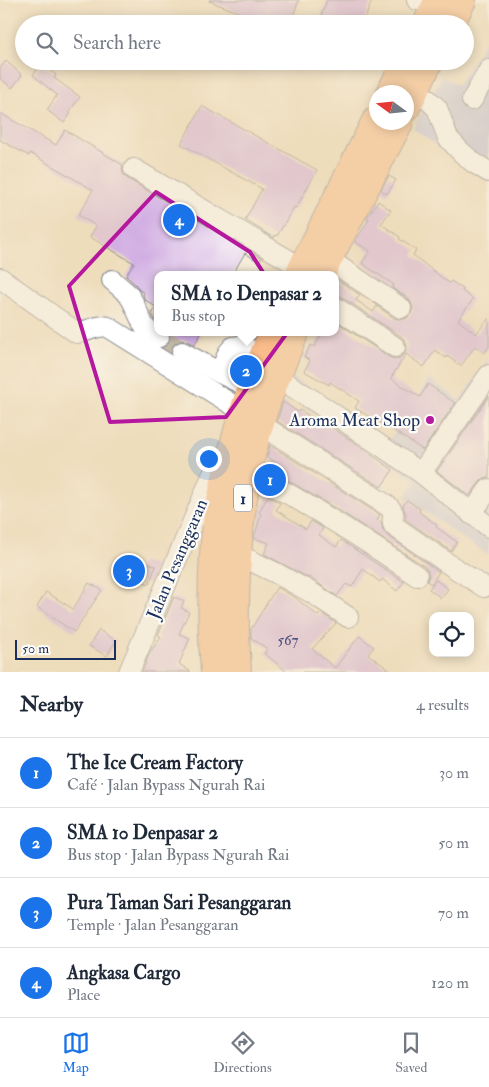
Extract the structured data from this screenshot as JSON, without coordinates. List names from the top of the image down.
{
  "streets": {
    "highway": ["1"],
    "street": ["Jalan Pesanggaran"]
  },
  "crossings": [
    ["1", "Jalan Pesanggaran"]
  ],
  "places": ["Aroma Meat Shop"],
  "house_numbers": ["567"],
  "scale_bar": "50 m",
  "north": "left",
  "page": {
    "search": "Search here",
    "pins": [
      "4",
      "2",
      "1",
      "3"
    ],
    "popup": ["SMA 10 Denpasar 2", "Bus stop"],
    "scale": "50 m",
    "heading": ["Nearby", "4 results"],
    "list": [
      {
        "mark": "1",
        "name": "The Ice Cream Factory",
        "note": "Café · Jalan Bypass Ngurah Rai",
        "value": "30 m"
      },
      {
        "mark": "2",
        "name": "SMA 10 Denpasar 2",
        "note": "Bus stop · Jalan Bypass Ngurah Rai",
        "value": "50 m"
      },
      {
        "mark": "3",
        "name": "Pura Taman Sari Pesanggaran",
        "note": "Temple · Jalan Pesanggaran",
        "value": "70 m"
      },
      {
        "mark": "4",
        "name": "Angkasa Cargo",
        "note": "Place",
        "value": "120 m"
      }
    ],
    "nav": ["Map", "Directions", "Saved"]
  }
}
